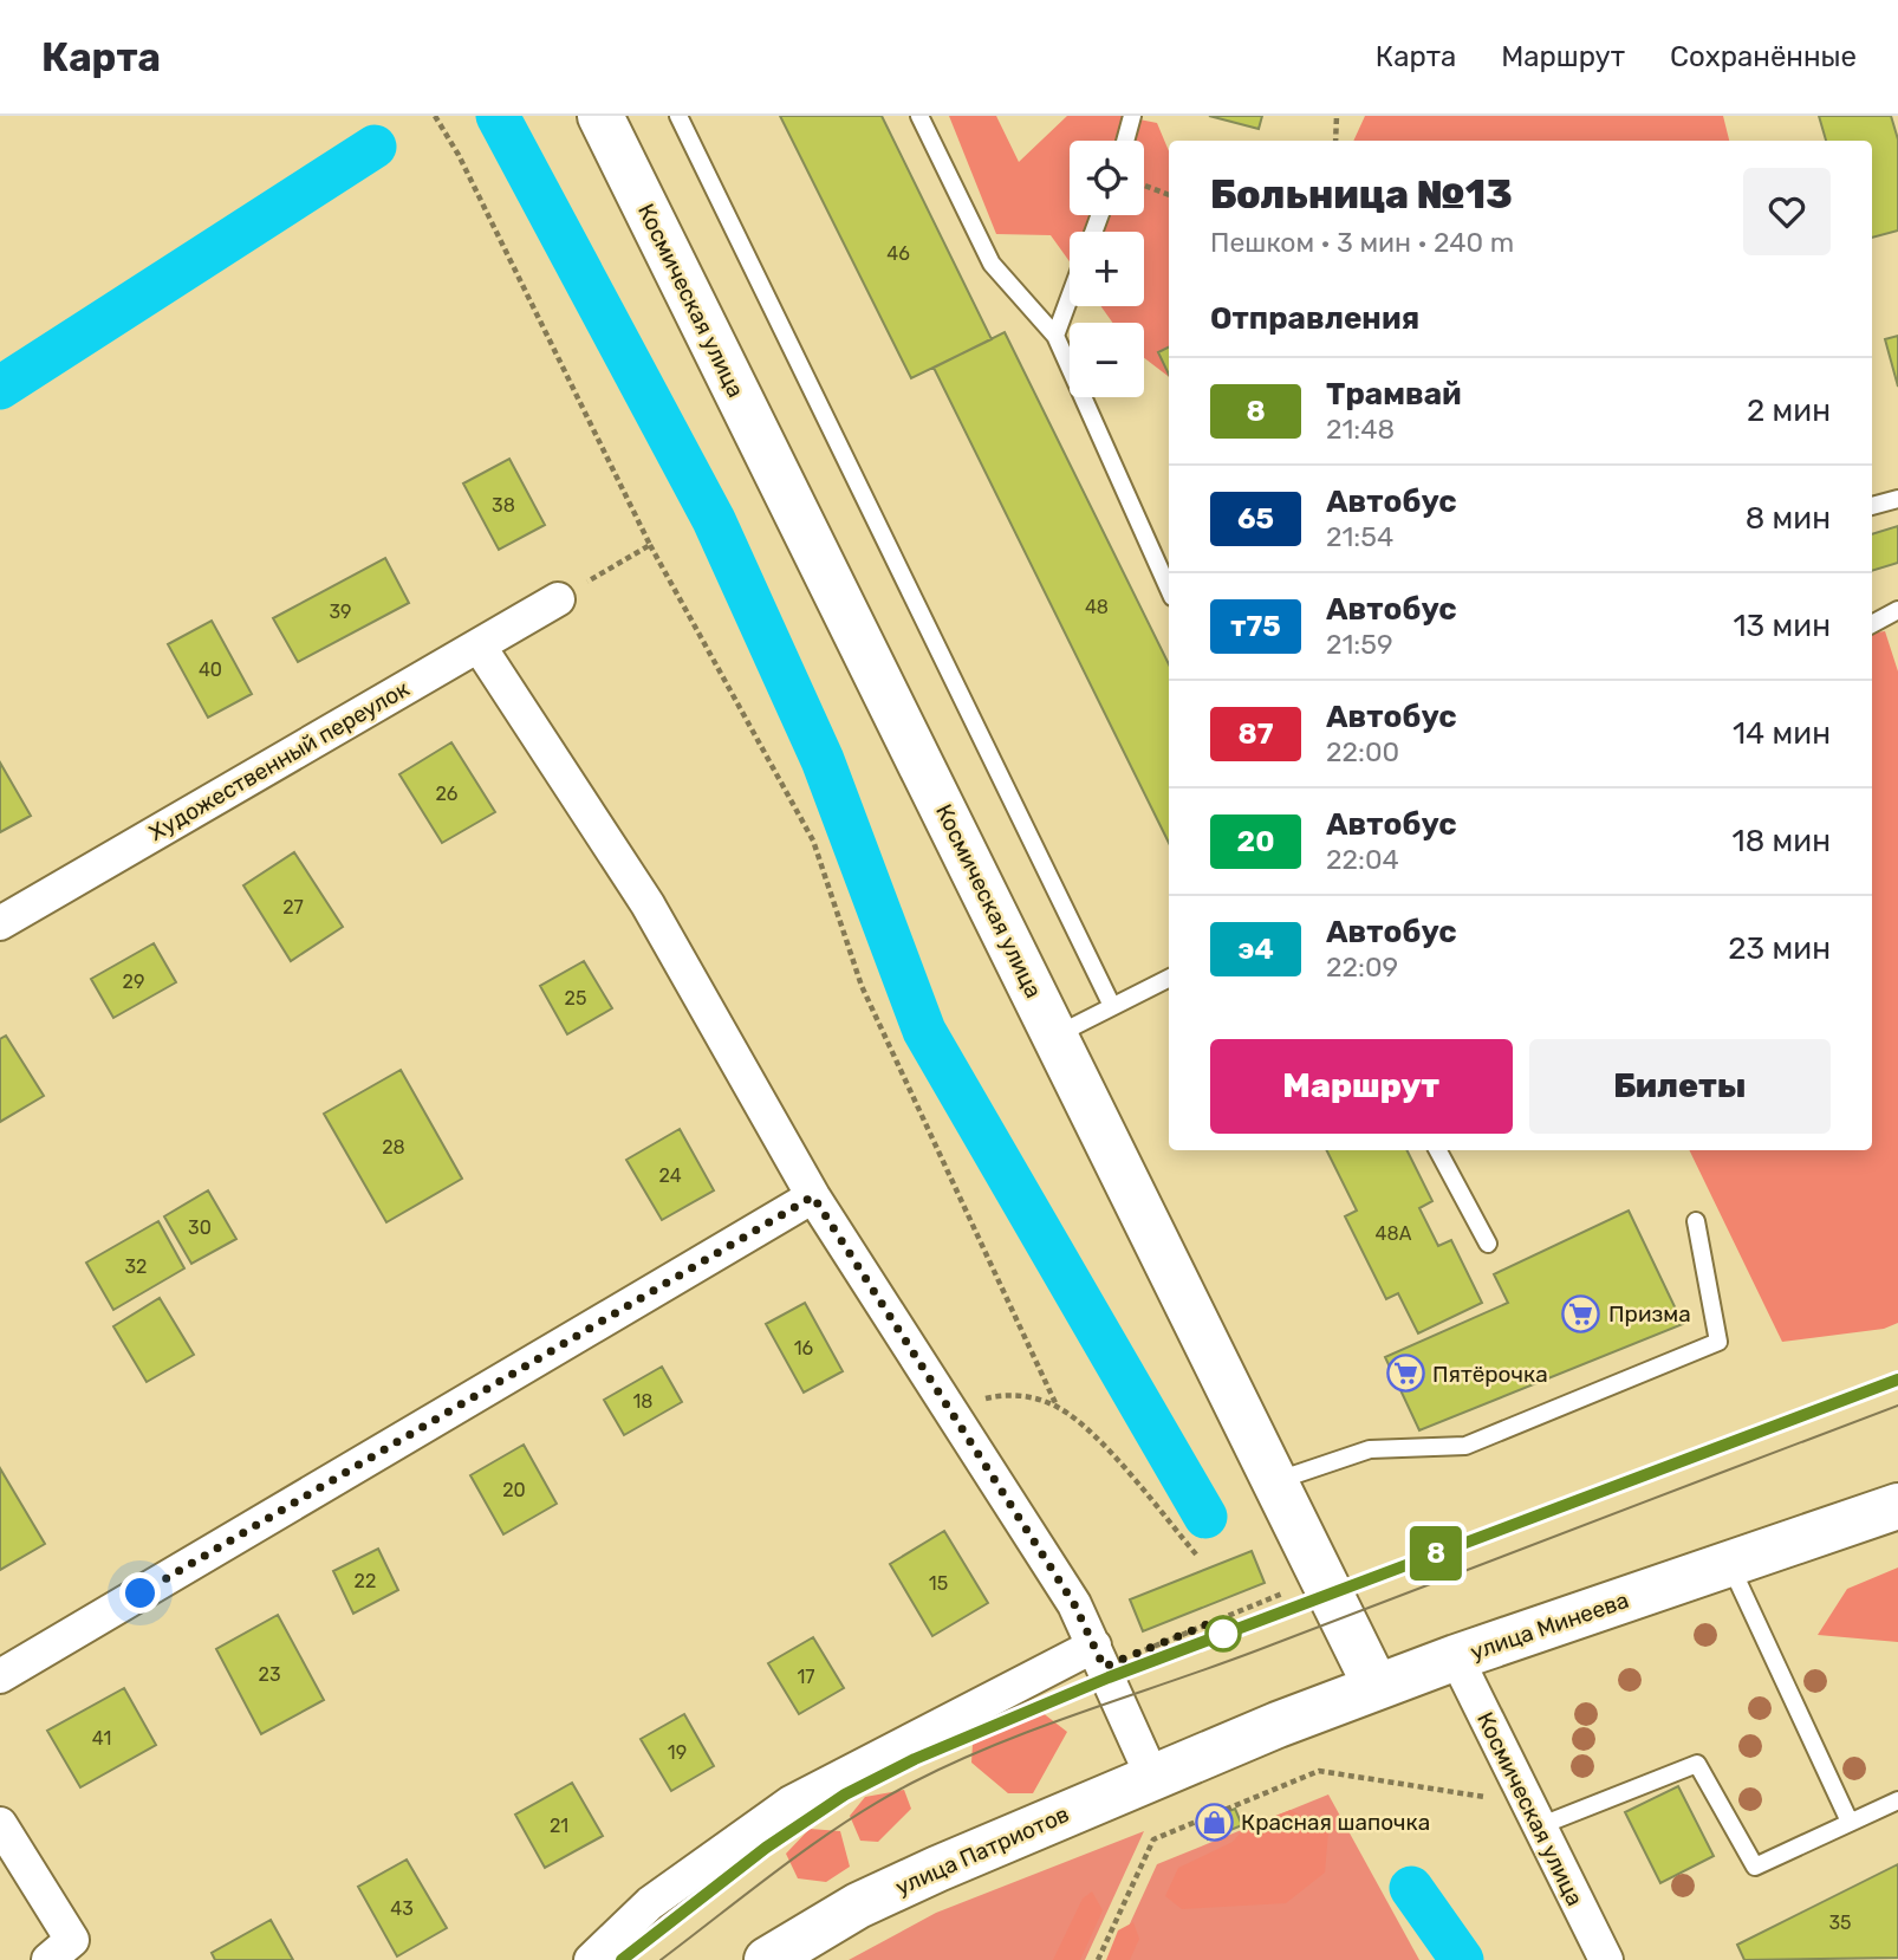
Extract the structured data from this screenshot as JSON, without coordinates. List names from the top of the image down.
{
  "streets": {
    "street": [
      "Космическая улица",
      "Художественный переулок",
      "улица Минеева",
      "улица Патриотов"
    ]
  },
  "crossings": [
    ["Космическая улица", "улица Минеева"],
    ["улица Минеева", "улица Патриотов"]
  ],
  "places": {
    "supermarket": ["Призма", "Пятёрочка"],
    "shop": ["Красная шапочка"]
  },
  "lines": ["tram line 8"],
  "house_numbers": [
    "46",
    "38",
    "48",
    "39",
    "40",
    "26",
    "27",
    "29",
    "25",
    "28",
    "24",
    "30",
    "48А",
    "32",
    "16",
    "18",
    "20",
    "22",
    "15",
    "23",
    "17",
    "41",
    "19",
    "21",
    "43",
    "35"
  ],
  "page": {
    "header": "Карта",
    "nav": ["Карта", "Маршрут", "Сохранённые"],
    "on_map": "8",
    "map_buttons": ["+", "−"],
    "heading": [
      ["Больница №13", "Пешком · 3 мин · 240 m"],
      "Отправления"
    ],
    "list": [
      {
        "mark": "8",
        "name": "Трамвай",
        "note": "21:48",
        "value": "2 мин"
      },
      {
        "mark": "65",
        "name": "Автобус",
        "note": "21:54",
        "value": "8 мин"
      },
      {
        "mark": "т75",
        "name": "Автобус",
        "note": "21:59",
        "value": "13 мин"
      },
      {
        "mark": "87",
        "name": "Автобус",
        "note": "22:00",
        "value": "14 мин"
      },
      {
        "mark": "20",
        "name": "Автобус",
        "note": "22:04",
        "value": "18 мин"
      },
      {
        "mark": "э4",
        "name": "Автобус",
        "note": "22:09",
        "value": "23 мин"
      }
    ],
    "buttons": ["Маршрут", "Билеты"]
  }
}
